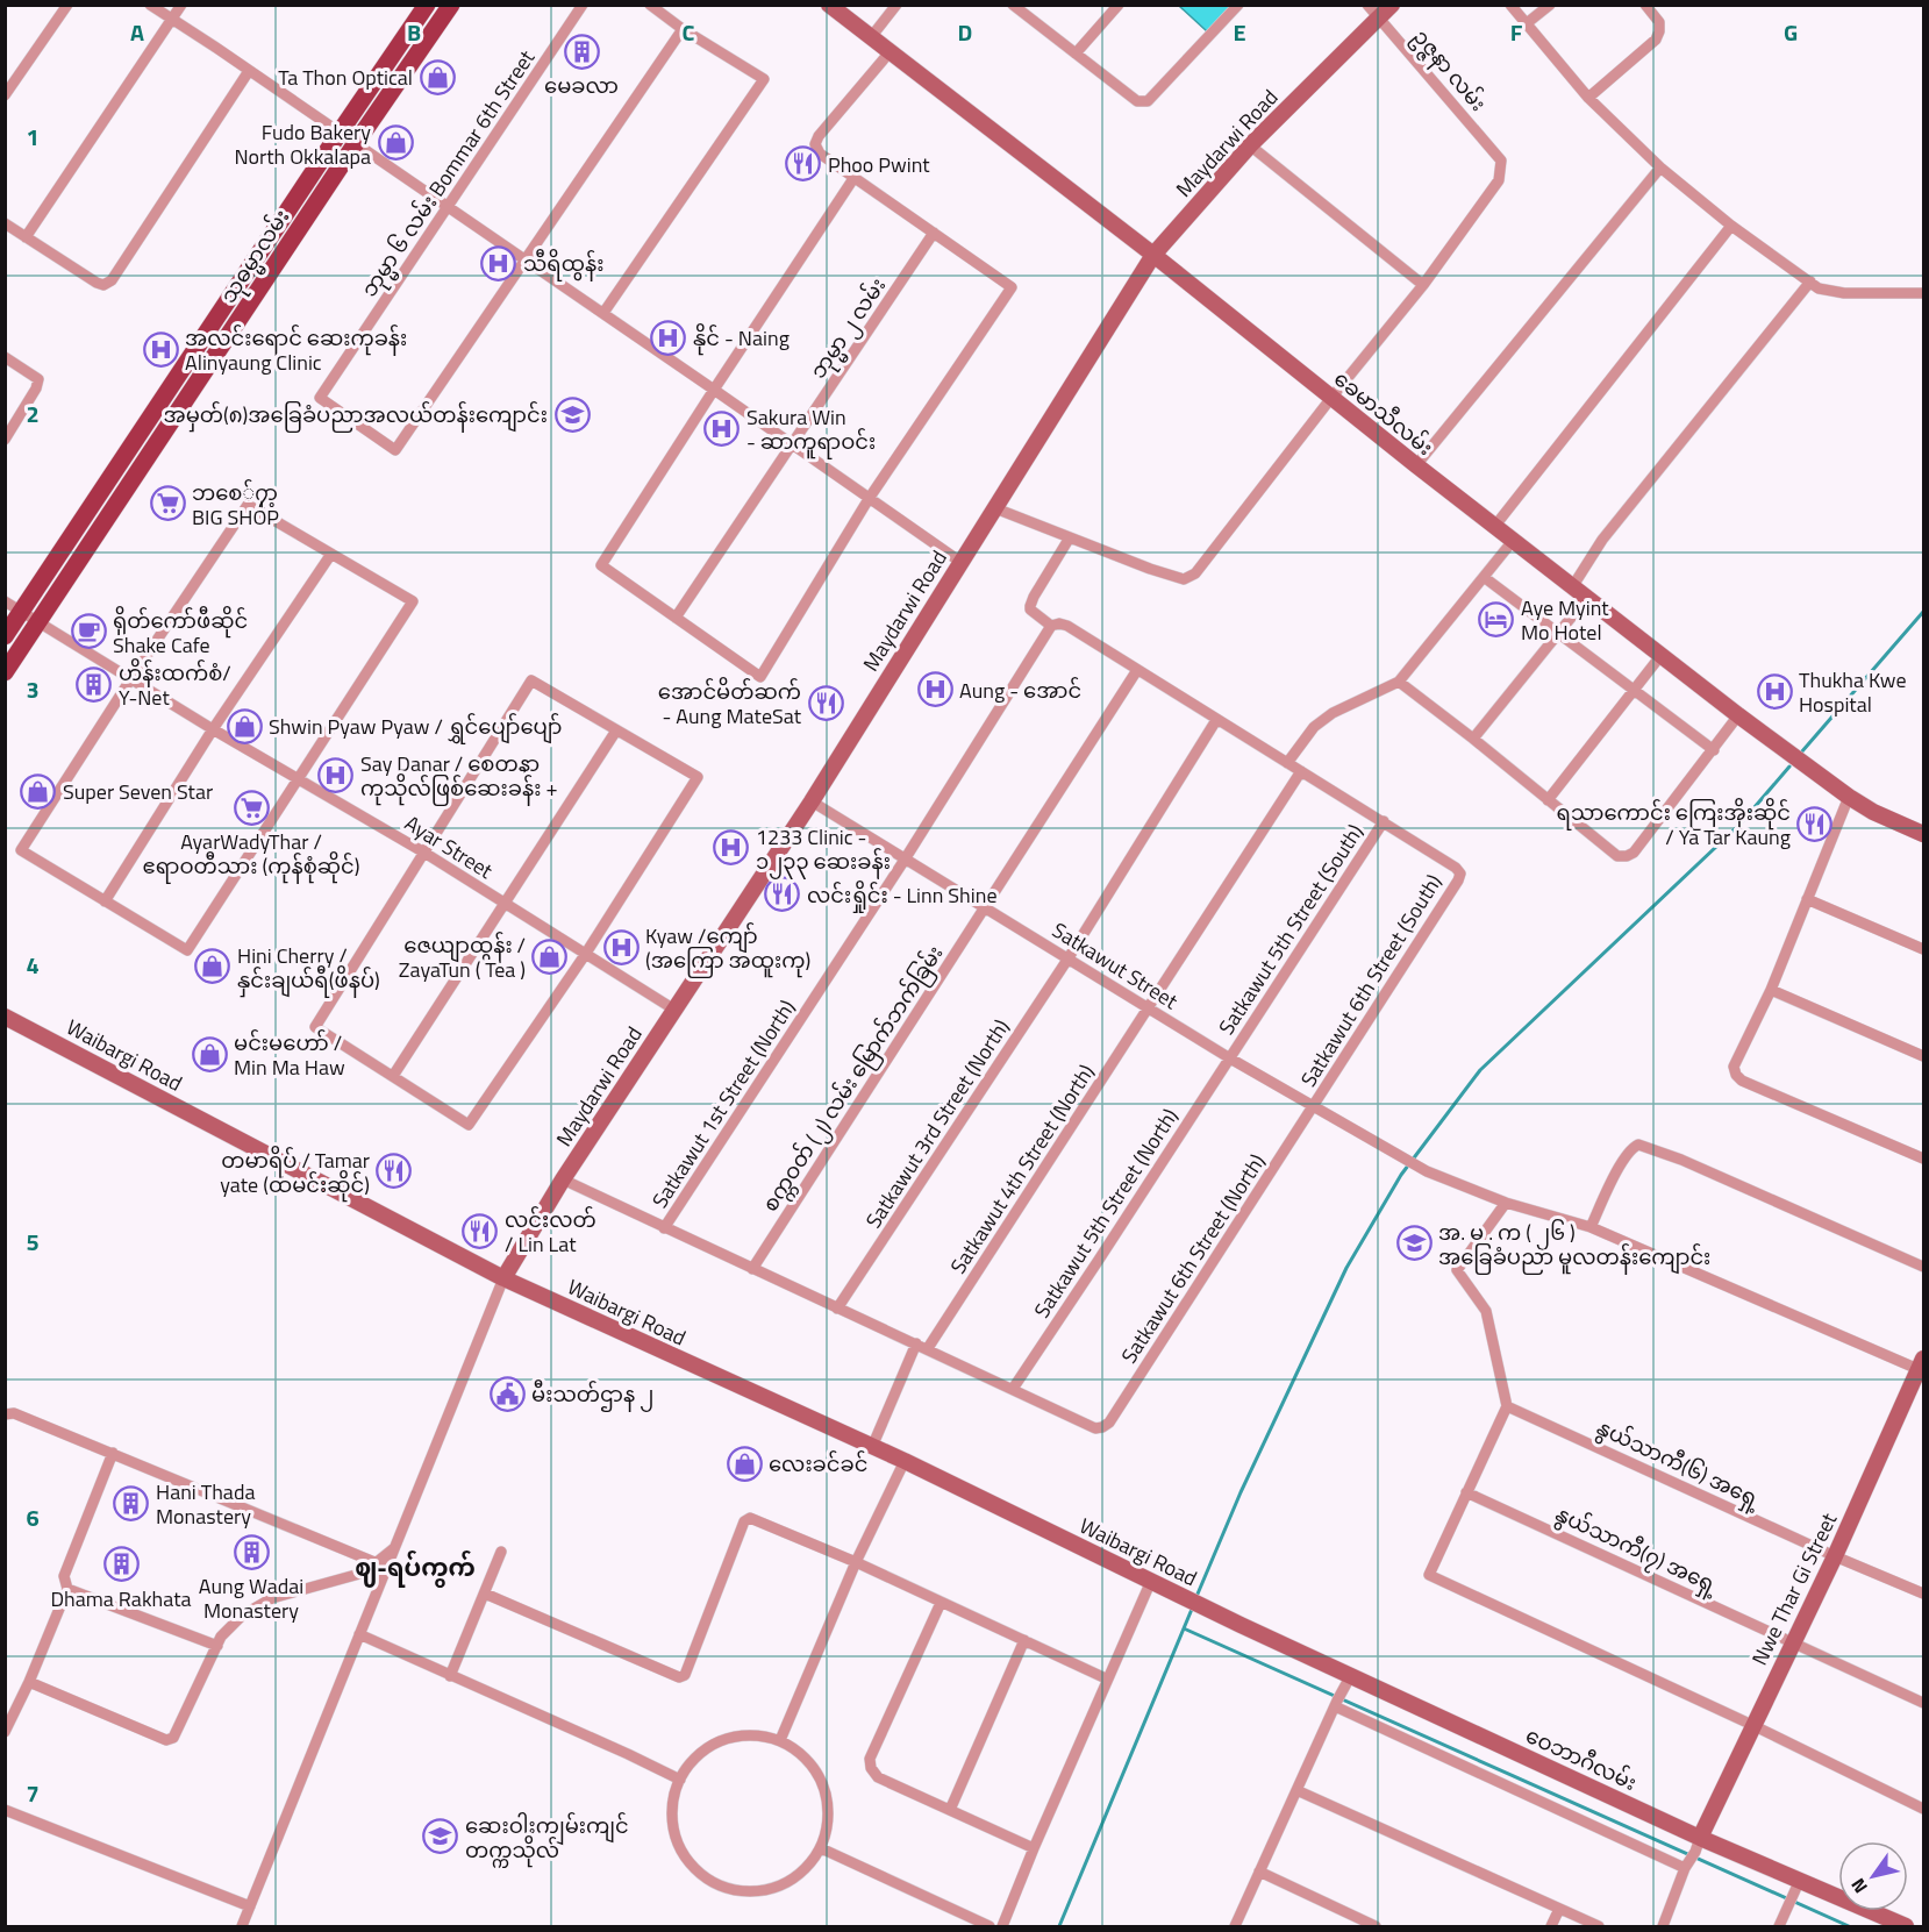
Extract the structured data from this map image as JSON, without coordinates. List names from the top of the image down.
{
  "streets": {
    "main road": ["သုဓမ္မာလမ်း"],
    "street": [
      "ဥဇ္ဇနာ လမ်း",
      "Maydarwi Road",
      "ဘုမ္မာ ၆ လမ်း Bommar 6th Street",
      "ဘုမ္မာ ၂ လမ်း",
      "ခေမာသီလမ်း",
      "Ayar Street",
      "Satkawut 5th Street (South)",
      "Satkawut Street",
      "Satkawut 6th Street (South)",
      "Waibargi Road",
      "စက္ကဝတ် (၂) လမ်း မြောက်ဘက်ခြမ်း",
      "Satkawut 1st Street (North)",
      "Satkawut 3rd Street (North)",
      "Satkawut 4th Street (North)",
      "Satkawut 5th Street (North)",
      "Satkawut 6th Street (North)",
      "နွယ်သာကီ(၆) အရှေ့",
      "နွယ်သာကီ(၇) အရှေ့",
      "Nwe Thar Gi Street",
      "ဝေဘာဂီလမ်း"
    ]
  },
  "crossings": [
    ["ဥဇ္ဇနာ လမ်း", "Maydarwi Road"],
    ["Maydarwi Road", "ခေမာသီလမ်း"],
    ["Maydarwi Road", "Ayar Street"],
    ["Maydarwi Road", "Satkawut Street"],
    ["Maydarwi Road", "Waibargi Road"],
    ["သုဓမ္မာလမ်း", "Ayar Street"],
    ["Satkawut 5th Street (South)", "Satkawut Street"],
    ["Satkawut 5th Street (South)", "Satkawut 6th Street (South)"],
    ["Satkawut 5th Street (South)", "Satkawut 5th Street (North)"],
    ["Satkawut Street", "Satkawut 6th Street (South)"],
    ["Satkawut Street", "စက္ကဝတ် (၂) လမ်း မြောက်ဘက်ခြမ်း"],
    ["Satkawut Street", "Satkawut 1st Street (North)"],
    ["Satkawut Street", "Satkawut 3rd Street (North)"],
    ["Satkawut Street", "Satkawut 4th Street (North)"],
    ["Satkawut Street", "Satkawut 5th Street (North)"],
    ["Satkawut Street", "Satkawut 6th Street (North)"],
    ["Satkawut Street", "Nwe Thar Gi Street"],
    ["Satkawut 6th Street (South)", "Satkawut 6th Street (North)"],
    ["Waibargi Road", "ဝေဘာဂီလမ်း"],
    ["Satkawut 5th Street (North)", "Satkawut 6th Street (North)"],
    ["နွယ်သာကီ(၆) အရှေ့", "Nwe Thar Gi Street"],
    ["နွယ်သာကီ(၇) အရှေ့", "Nwe Thar Gi Street"],
    ["Nwe Thar Gi Street", "ဝေဘာဂီလမ်း"]
  ],
  "districts": ["ဈ-ရပ်ကွက်"],
  "places": {
    "building": [
      "မေခလာ",
      "ဟိန်းထက်စံ/ Y-Net",
      "Hani Thada Monastery",
      "Aung Wadai Monastery",
      "Dhama Rakhata"
    ],
    "shop": [
      "Ta Thon Optical",
      "Fudo Bakery North Okkalapa",
      "Shwin Pyaw Pyaw / ရွှင်ပျော်ပျော်",
      "Super Seven Star",
      "ဇေယျာထွန်း / ZayaTun ( Tea )",
      "Hini Cherry / နှင်းချယ်ရီ(ဖိနပ်)",
      "မင်းမဟော် / Min Ma Haw",
      "လေးခင်ခင်"
    ],
    "restaurant": [
      "Phoo Pwint",
      "အောင်မိတ်ဆက် - Aung MateSat",
      "ရသာကောင်း ကြေးအိုးဆိုင် / Ya Tar Kaung",
      "လင်းရှိုင်း - Linn Shine",
      "တမာရိပ် / Tamar yate (ထမင်းဆိုင်)",
      "လင်းလတ် / Lin Lat"
    ],
    "hospital": [
      "သီရိထွန်း",
      "နိုင် - Naing",
      "အလင်းရောင် ဆေးကုခန်း Alinyaung Clinic",
      "Sakura Win - ဆာကူရာဝင်း",
      "Aung - အောင်",
      "Thukha Kwe Hospital",
      "Say Danar / စေတနာ ကုသိုလ်ဖြစ်ဆေးခန်း +",
      "1233 Clinic - ၁၂၃၃ ဆေးခန်း",
      "Kyaw /ကျော် (အကြော အထူးကု)"
    ],
    "school or university": ["အမှတ်(၈)အခြေခံပညာအလယ်တန်းကျောင်း", "အ. မ . က ( ၂၆ ) အခြေခံပညာ မူလတန်းကျောင်း", "ဆေးဝါးကျွမ်းကျင် တက္ကသိုလ်"],
    "supermarket": ["ဘစေ်၇ှာ့ BIG SHOP", "AyarWadyThar / ဧရာဝတီသား (ကုန်စုံဆိုင်)"],
    "hotel": ["Aye Myint Mo Hotel"],
    "cafe": ["ရှိတ်ကော်ဖီဆိုင် Shake Cafe"],
    "public building": ["မီးသတ်ဌာန ၂"]
  },
  "north": "bottom left",
  "grid": {
    "columns": [
      "A",
      "B",
      "C",
      "D",
      "E",
      "F",
      "G"
    ],
    "rows": [
      "1",
      "2",
      "3",
      "4",
      "5",
      "6",
      "7"
    ]
  }
}
